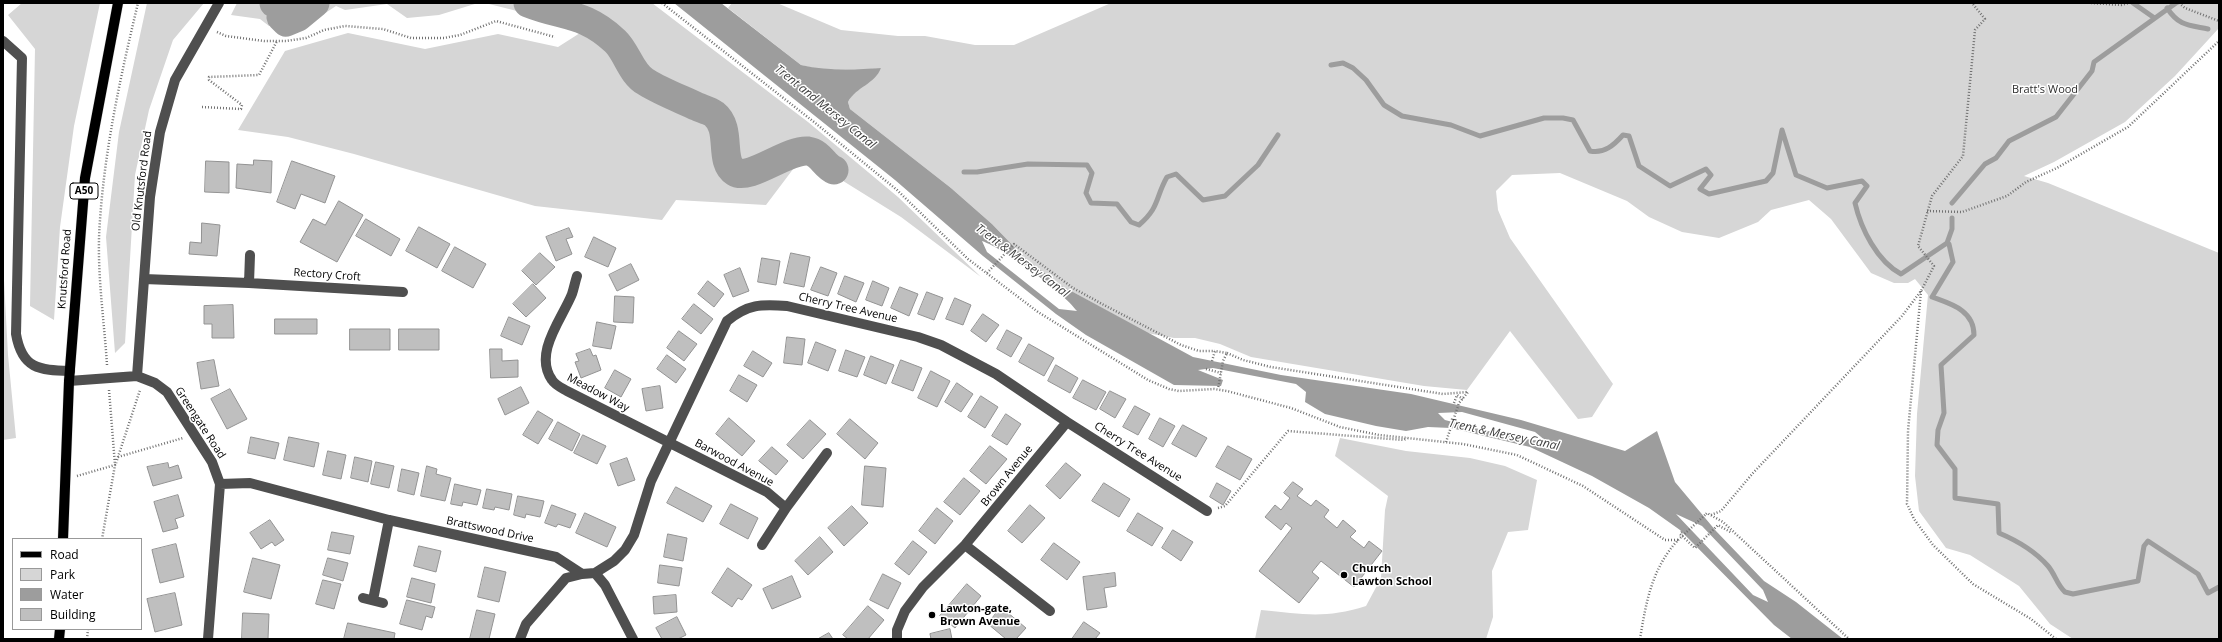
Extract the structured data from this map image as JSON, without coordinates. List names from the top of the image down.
{
  "streets": {
    "main road": ["A50", "Knutsford Road"],
    "street": [
      "Old Knutsford Road",
      "Rectory Croft",
      "Cherry Tree Avenue",
      "Meadow Way",
      "Greengate Road",
      "Barwood Avenue",
      "Brown Avenue",
      "Brattswood Drive"
    ]
  },
  "crossings": [
    ["Old Knutsford Road", "Rectory Croft"],
    ["Old Knutsford Road", "Greengate Road"],
    ["Cherry Tree Avenue", "Meadow Way"],
    ["Cherry Tree Avenue", "Barwood Avenue"],
    ["Cherry Tree Avenue", "Brown Avenue"],
    ["Meadow Way", "Barwood Avenue"],
    ["Greengate Road", "Brattswood Drive"]
  ],
  "water": ["Trent and Mersey Canal", "Trent & Mersey Canal"],
  "parks": ["Bratt's Wood"],
  "places": ["Church Lawton School", "Lawton-gate, Brown Avenue"],
  "legend": [
    "Road",
    "Park",
    "Water",
    "Building"
  ]
}
